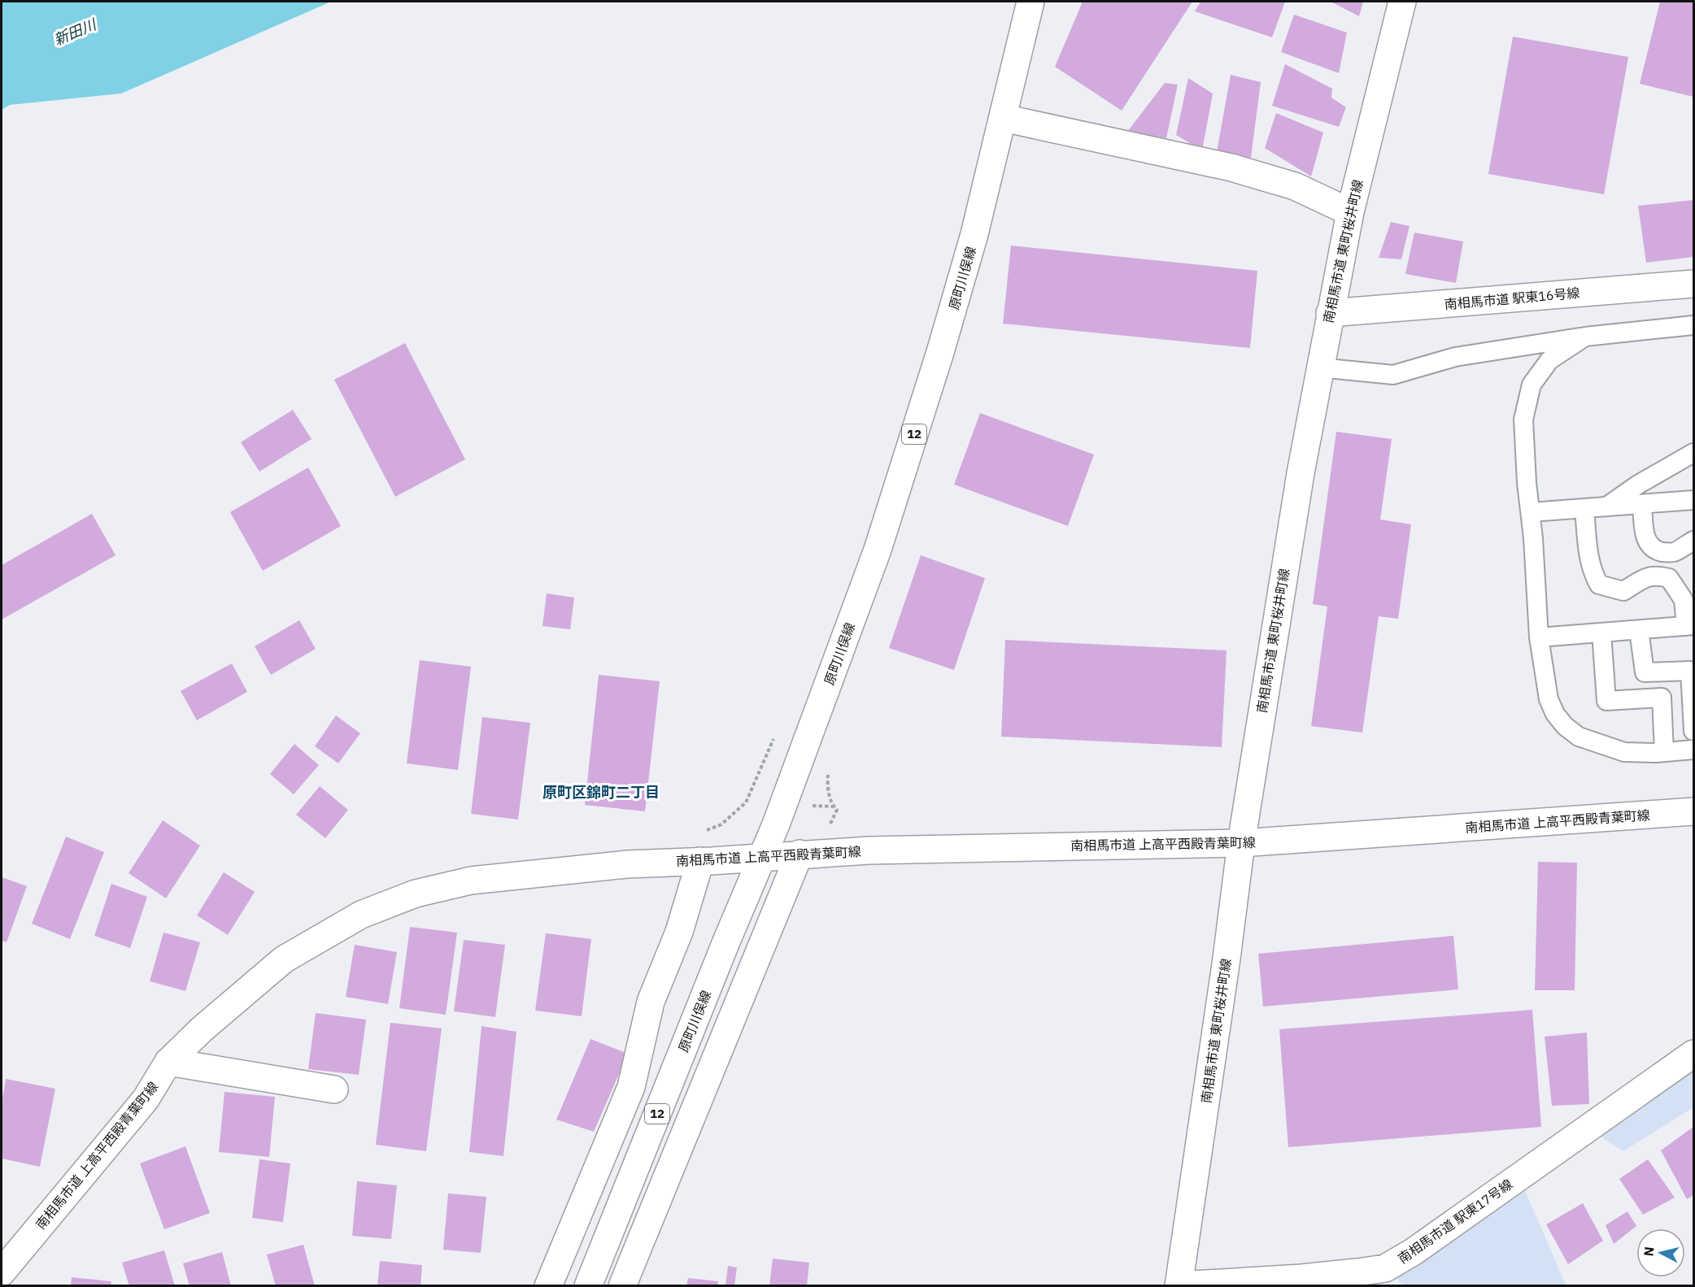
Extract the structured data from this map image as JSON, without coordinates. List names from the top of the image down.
{
  "streets": {
    "street": [
      "南相馬市道 東町桜井町線",
      "原町川俣線",
      "南相馬市道 駅東16号線",
      "12",
      "南相馬市道 上高平西殿青葉町線",
      "南相馬市道 駅東17号線"
    ]
  },
  "crossings": [
    ["南相馬市道 東町桜井町線", "南相馬市道 駅東16号線"],
    ["南相馬市道 東町桜井町線", "南相馬市道 上高平西殿青葉町線"],
    ["南相馬市道 東町桜井町線", "南相馬市道 駅東17号線"],
    ["原町川俣線", "南相馬市道 上高平西殿青葉町線"]
  ],
  "districts": ["原町区錦町二丁目"],
  "water": ["新田川"],
  "north": "left"
}
